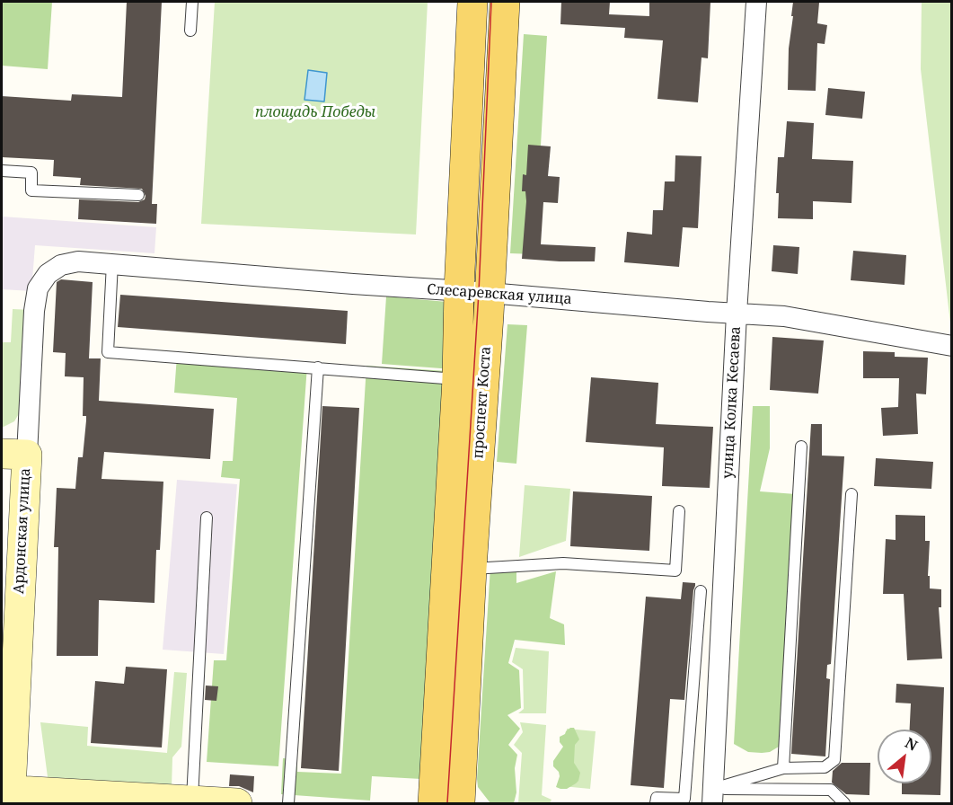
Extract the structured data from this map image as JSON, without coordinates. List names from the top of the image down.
{
  "streets": {
    "main road": ["проспект Коста"],
    "street": ["Слесаревская улица", "улица Колка Кесаева", "Ардонская улица"]
  },
  "crossings": [
    ["Слесаревская улица", "проспект Коста"],
    ["Слесаревская улица", "улица Колка Кесаева"],
    ["Слесаревская улица", "Ардонская улица"]
  ],
  "parks": ["площадь Победы"],
  "north": "top right"
}
